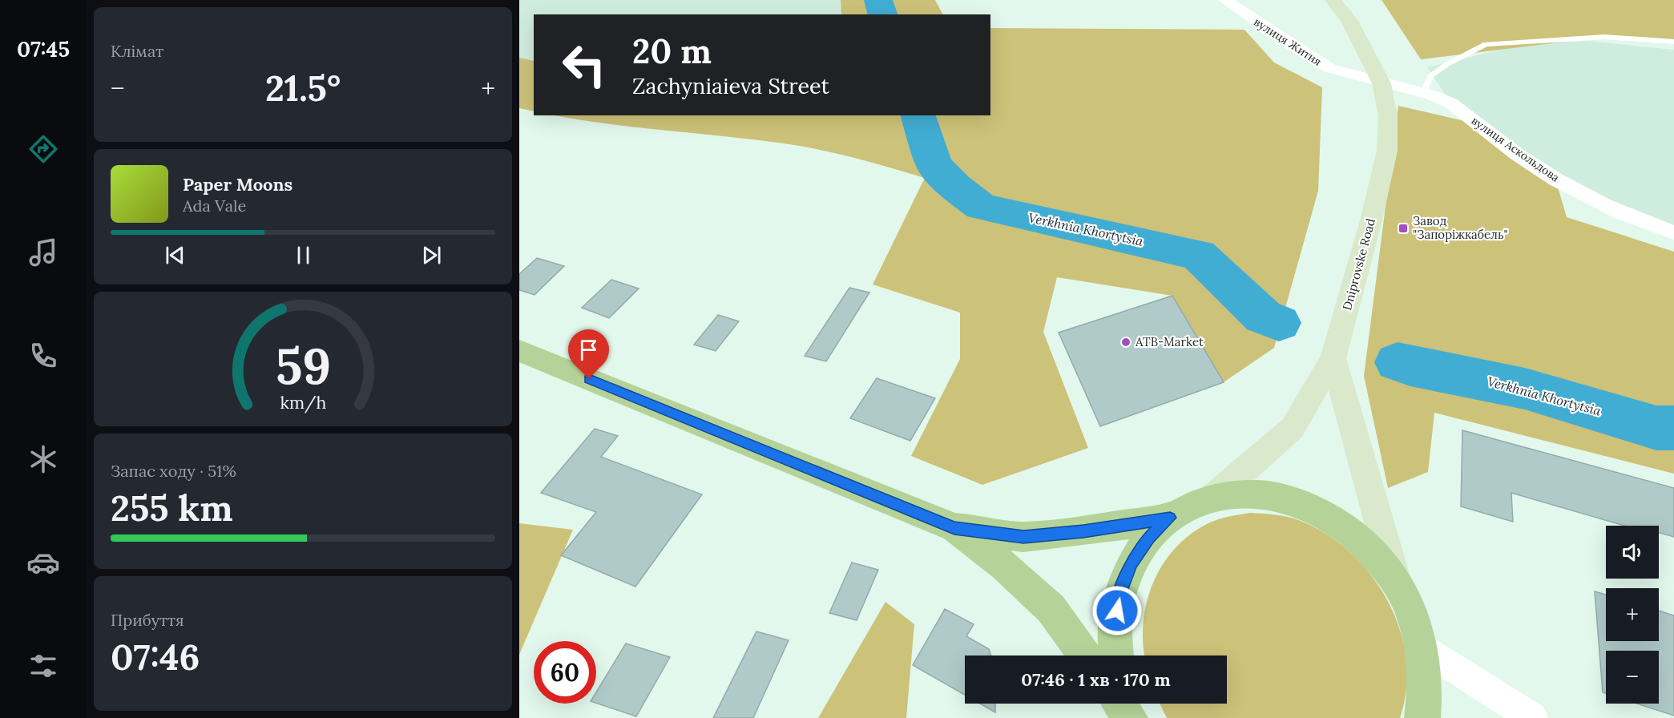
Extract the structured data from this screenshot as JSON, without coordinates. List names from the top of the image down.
{
  "streets": {
    "street": ["вулиця Житня", "вулиця Аскольдова", "Dniprovske Road"]
  },
  "crossings": [
    ["вулиця Житня", "вулиця Аскольдова"],
    ["вулиця Житня", "Dniprovske Road"],
    ["вулиця Аскольдова", "Dniprovske Road"]
  ],
  "water": ["Verkhnia Khortytsia"],
  "places": {
    "transit": ["Завод \"Запоріжкабель\""],
    "other": ["ATB-Market"]
  },
  "page": {
    "tabs": "07:45",
    "tile": [
      "Клімат",
      ["Запас ходу · 51%", "255 km"],
      ["Прибуття", "07:46"]
    ],
    "turn": ["20 m", "Zachyniaieva Street"],
    "heat": ["−", "21.5°", "+"],
    "song": ["Paper Moons", "Ada Vale"],
    "map_buttons": ["+", "−"],
    "limit": "60",
    "trip": "07:46 · 1 хв · 170 m",
    "gauge": ["59", "km/h"]
  }
}
